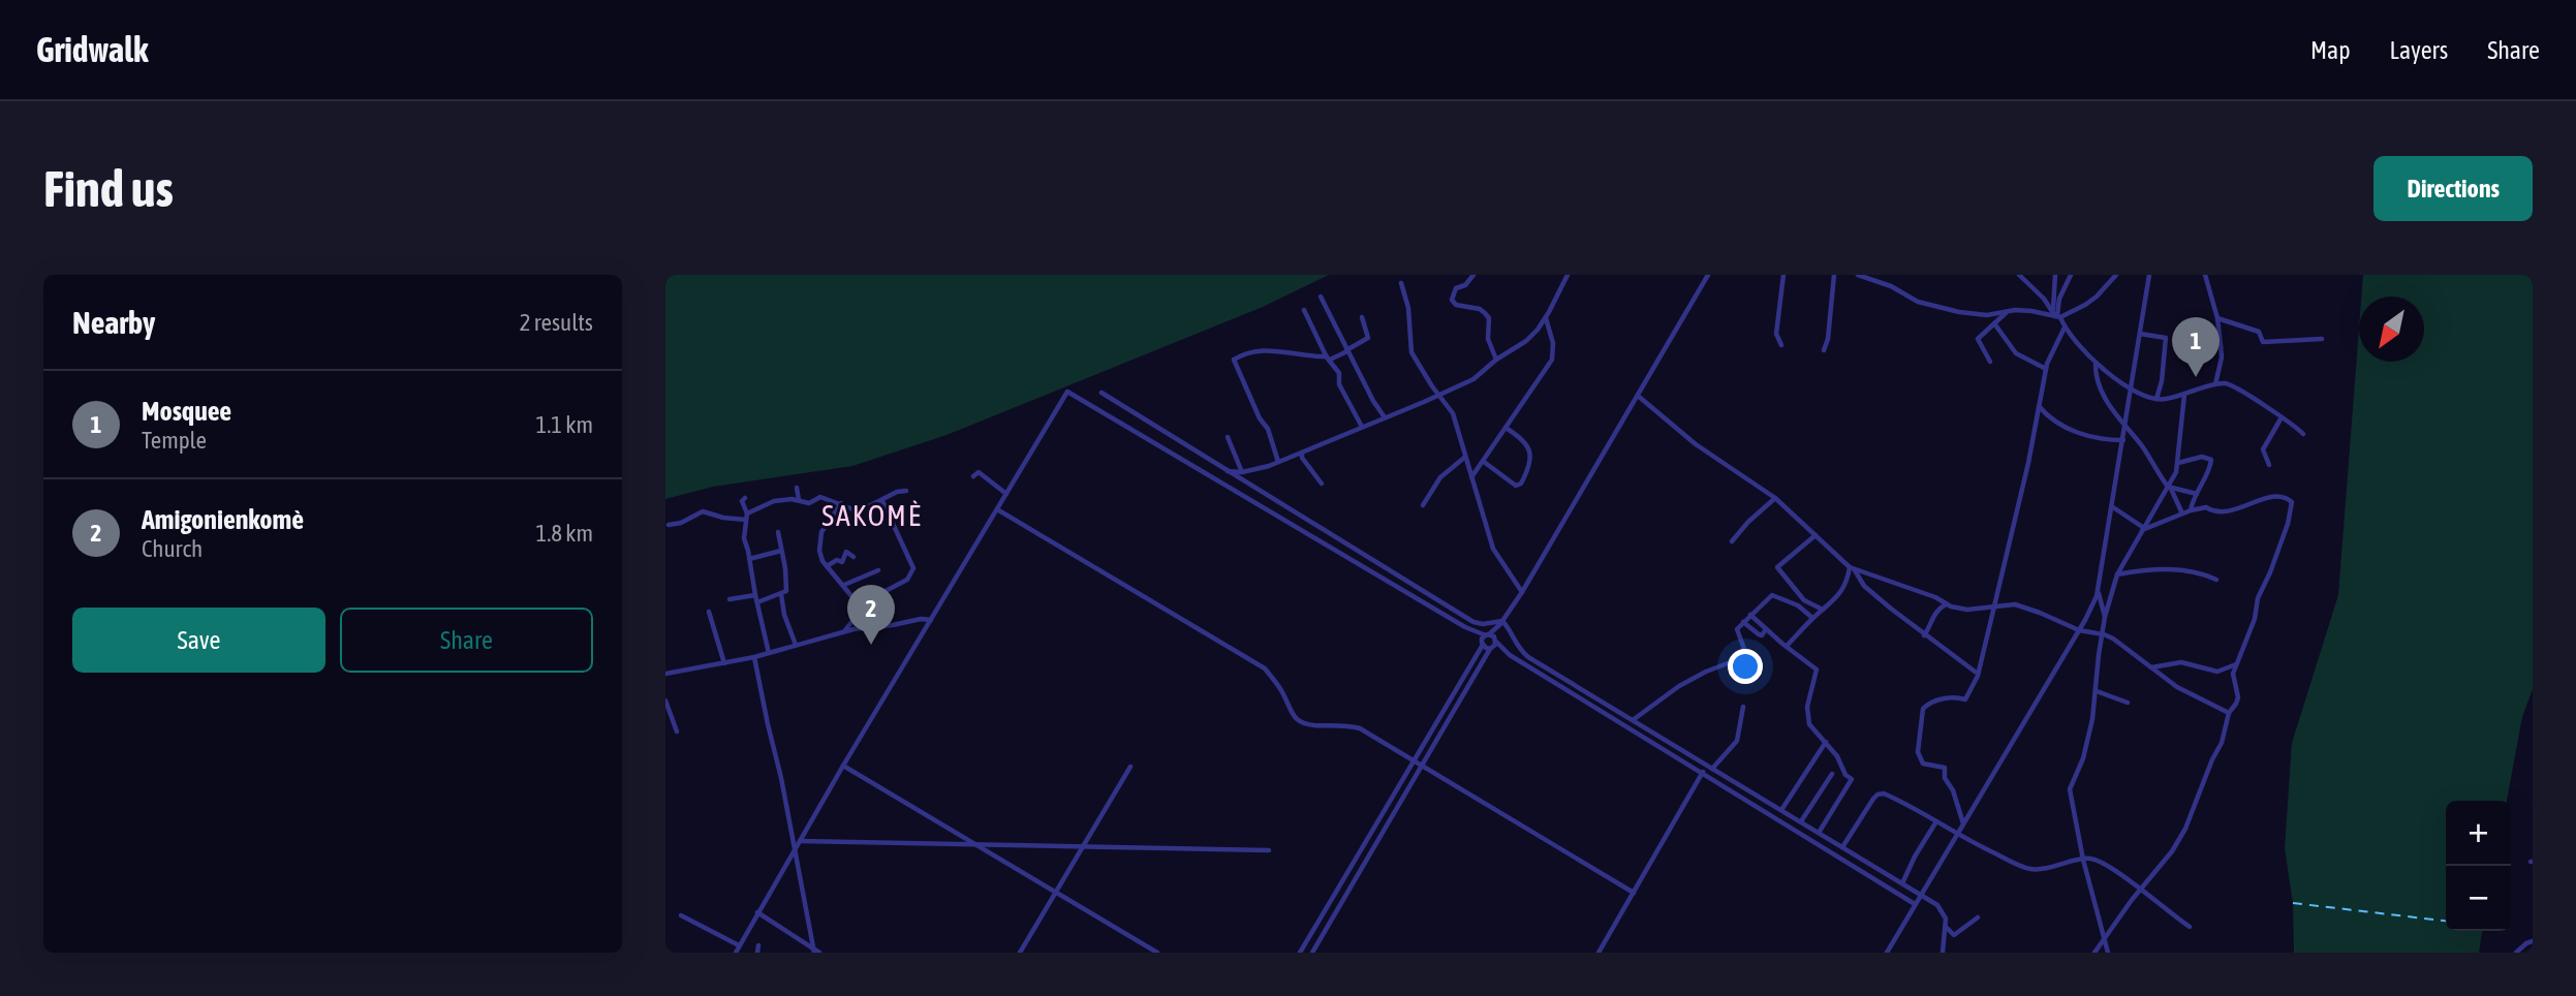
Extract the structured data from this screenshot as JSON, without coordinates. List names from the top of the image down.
{
  "districts": ["SAKOMÈ"],
  "north": "bottom left",
  "page": {
    "header": "Gridwalk",
    "nav": ["Map", "Layers", "Share"],
    "buttons": [
      "Directions",
      ["Save", "Share"]
    ],
    "title": "Find us",
    "heading": ["Nearby", "2 results"],
    "pins": ["1", "2"],
    "list": [
      {
        "mark": "1",
        "name": "Mosquee",
        "note": "Temple",
        "value": "1.1 km"
      },
      {
        "mark": "2",
        "name": "Amigonienkomè",
        "note": "Church",
        "value": "1.8 km"
      }
    ],
    "map_buttons": ["+", "−"]
  }
}
